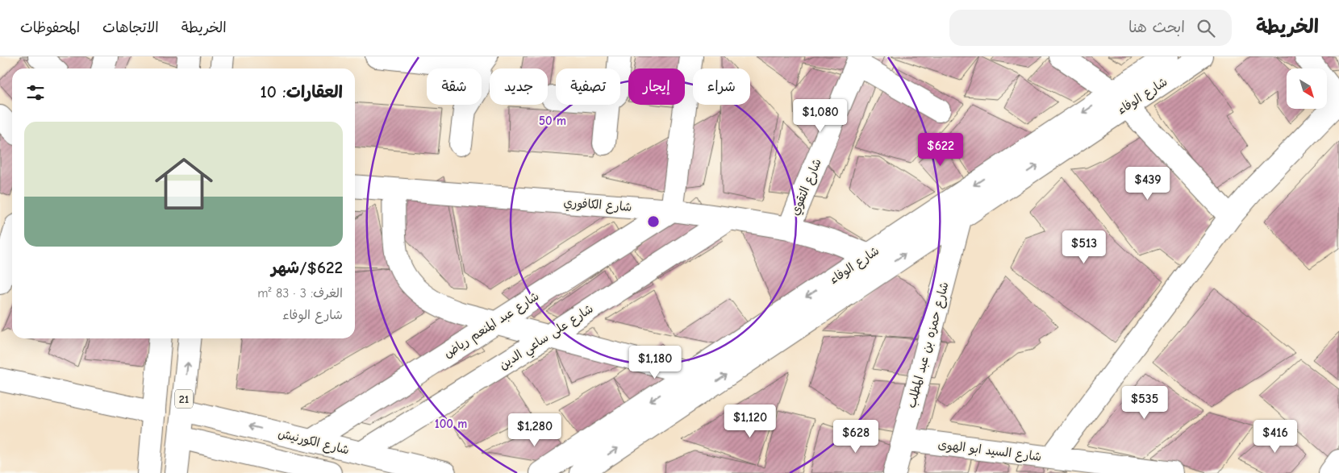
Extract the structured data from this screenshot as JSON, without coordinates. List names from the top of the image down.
{
  "streets": {
    "main road": [
      "شارع الوفاء",
      "شارع التقوي",
      "شارع الكافوري",
      "شارع عبد المنعم رياض",
      "شارع على ساعي الدين",
      "شارع حمزه بن عبد المطلب",
      "21",
      "شارع الكورنيش",
      "شارع السيد ابو الهوى"
    ]
  },
  "crossings": [
    ["شارع الوفاء", "شارع الكافوري"],
    ["شارع الوفاء", "شارع حمزه بن عبد المطلب"],
    ["شارع التقوي", "شارع الكافوري"],
    ["شارع الكافوري", "شارع عبد المنعم رياض"],
    ["شارع الكافوري", "شارع على ساعي الدين"],
    ["شارع عبد المنعم رياض", "شارع الكورنيش"],
    ["شارع على ساعي الدين", "شارع الكورنيش"],
    ["شارع حمزه بن عبد المطلب", "شارع السيد ابو الهوى"],
    ["21", "شارع الكورنيش"]
  ],
  "north": "bottom right",
  "page": {
    "header": "الخريطة",
    "search": "ابحث هنا",
    "nav": ["الخريطة", "الاتجاهات", "المحفوظات"],
    "chip": [
      "شراء",
      "إيجار",
      "تصفية",
      "جديد",
      "شقة"
    ],
    "heading": "العقارات: 10",
    "price": [
      "$1,080",
      "$622",
      "$439",
      "$513",
      "$1,180",
      "$535",
      "$1,120",
      "$1,280",
      "$628",
      "$416"
    ],
    "list": [
      {
        "name": "$622/شهر",
        "note": "الغرف: 3 · 83 m² · شارع الوفاء"
      }
    ]
  },
  "rings": ["50 m", "100 m"]
}
